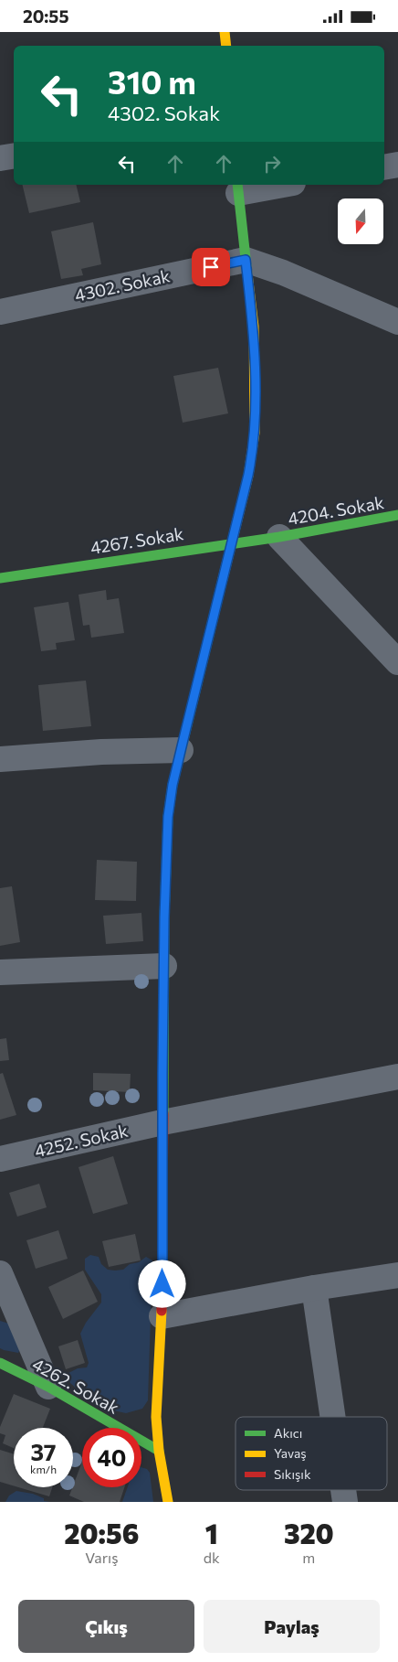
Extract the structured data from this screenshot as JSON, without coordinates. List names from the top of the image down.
{
  "streets": {
    "street": [
      "4302. Sokak",
      "4204. Sokak",
      "4267. Sokak",
      "4252. Sokak",
      "4262. Sokak"
    ]
  },
  "crossings": [
    ["4204. Sokak", "4267. Sokak"]
  ],
  "legend": ["Akıcı", "Yavaş", "Sıkışık"],
  "north": "bottom",
  "page": {
    "status": "20:55",
    "turn": ["310 m", "4302. Sokak"],
    "speed": "37 km/h",
    "limit": "40",
    "eta": [
      "20:56",
      "Varış",
      "1",
      "dk",
      "320",
      "m"
    ],
    "buttons": ["Çıkış", "Paylaş"]
  }
}
